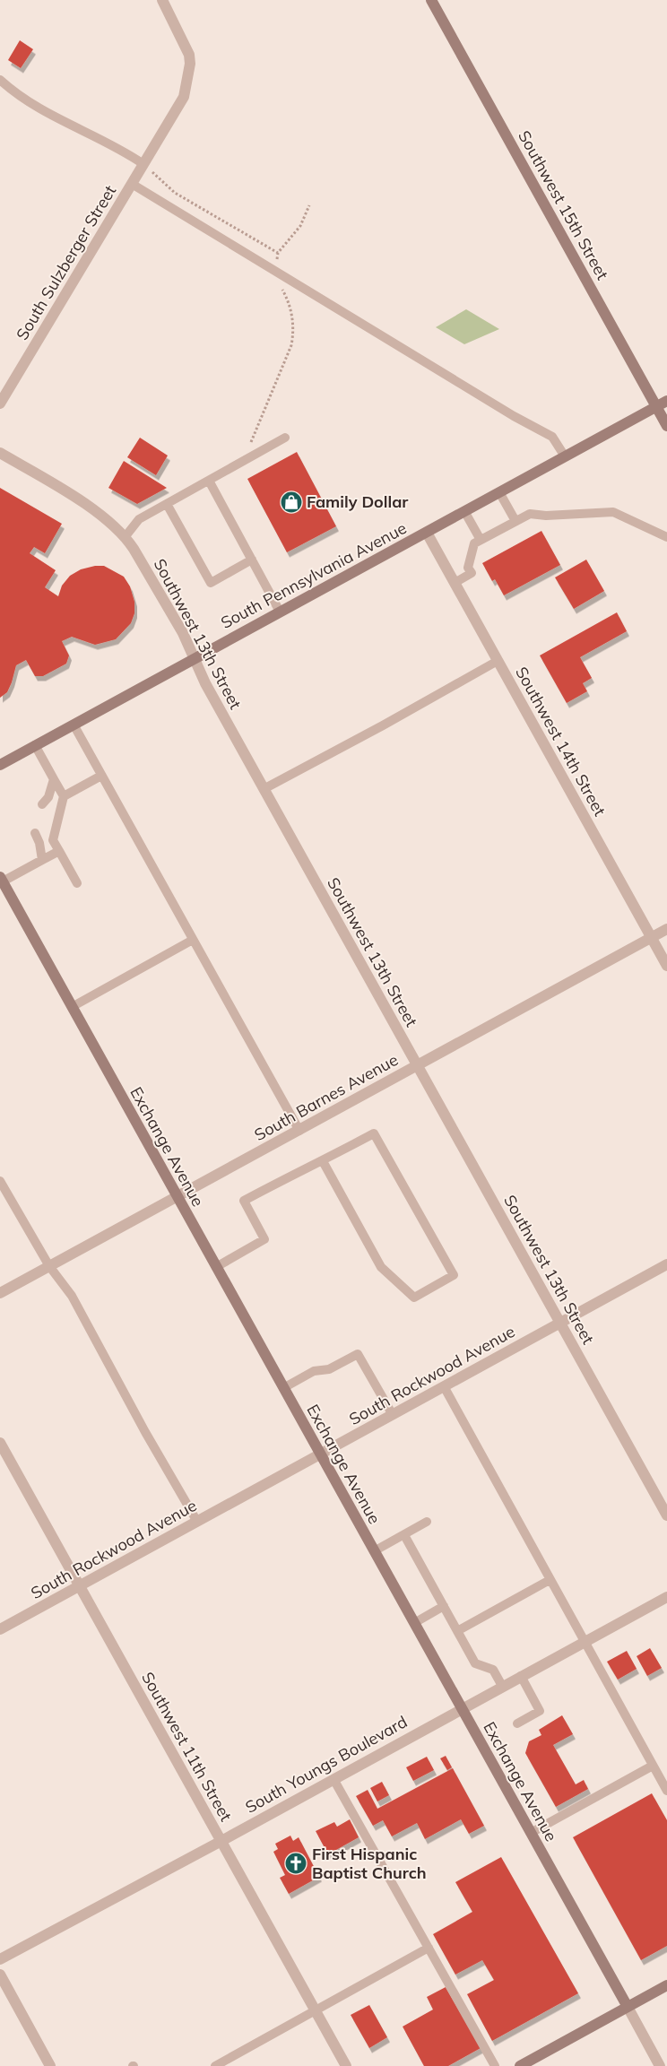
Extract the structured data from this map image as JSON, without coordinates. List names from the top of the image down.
{
  "streets": {
    "main road": ["Southwest 15th Street", "South Pennsylvania Avenue", "Exchange Avenue"],
    "street": [
      "South Sulzberger Street",
      "Southwest 13th Street",
      "Southwest 14th Street",
      "South Barnes Avenue",
      "South Rockwood Avenue",
      "Southwest 11th Street",
      "South Youngs Boulevard"
    ]
  },
  "crossings": [
    ["Southwest 15th Street", "South Pennsylvania Avenue"],
    ["South Pennsylvania Avenue", "Southwest 13th Street"],
    ["South Pennsylvania Avenue", "Southwest 14th Street"],
    ["Southwest 13th Street", "South Barnes Avenue"],
    ["Southwest 13th Street", "South Rockwood Avenue"],
    ["Southwest 14th Street", "South Barnes Avenue"],
    ["South Barnes Avenue", "Exchange Avenue"],
    ["Exchange Avenue", "South Rockwood Avenue"],
    ["Exchange Avenue", "South Youngs Boulevard"],
    ["South Rockwood Avenue", "Southwest 11th Street"],
    ["Southwest 11th Street", "South Youngs Boulevard"]
  ],
  "places": {
    "shop": ["Family Dollar"],
    "church": ["First Hispanic Baptist Church"]
  }
}
